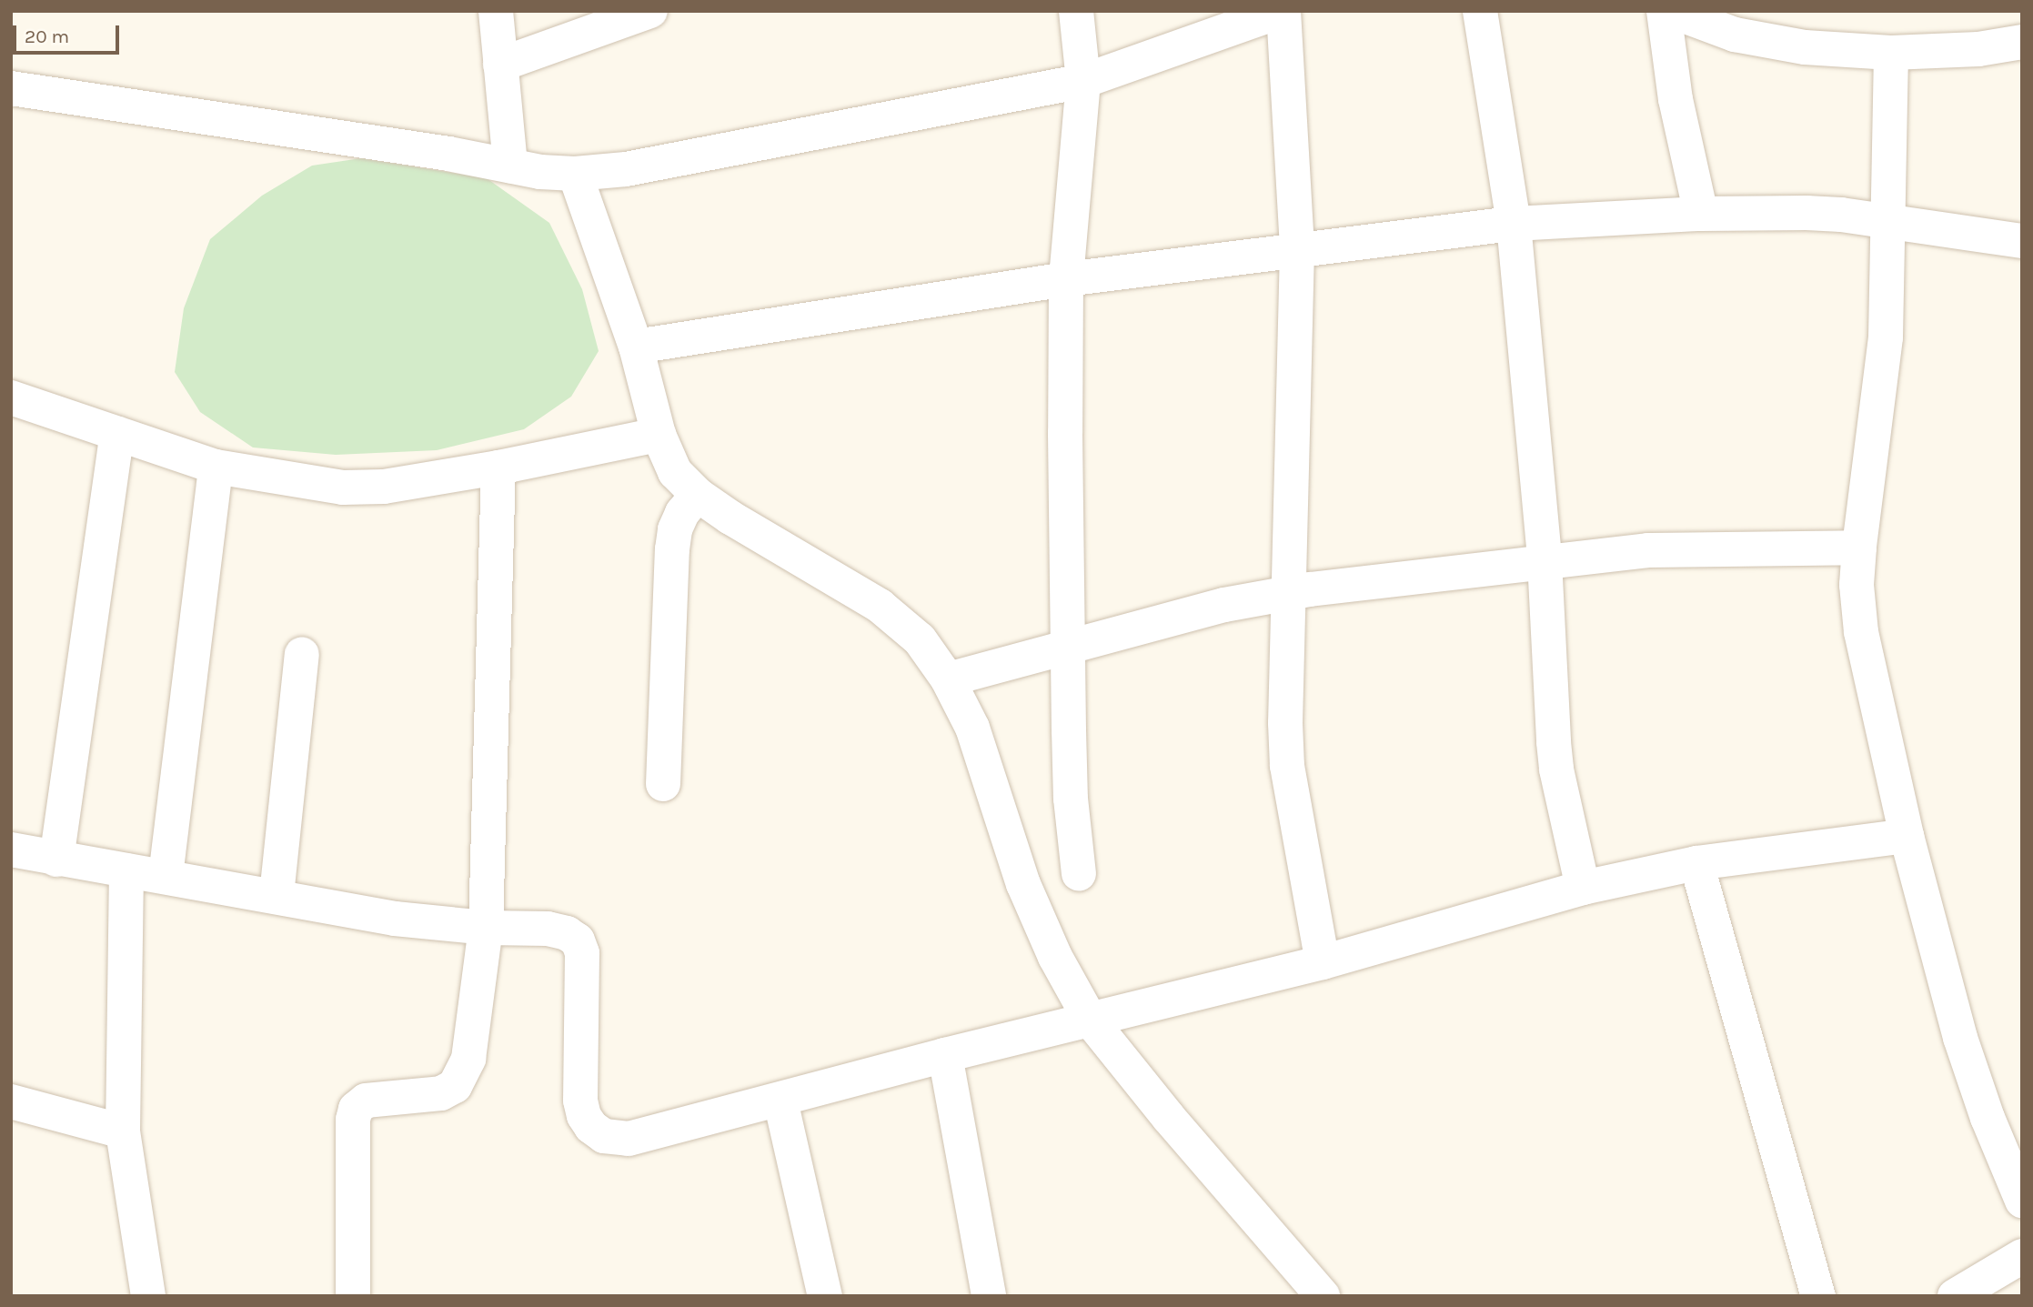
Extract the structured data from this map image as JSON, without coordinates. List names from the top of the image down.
{
  "scale_bar": "20 m"
}
